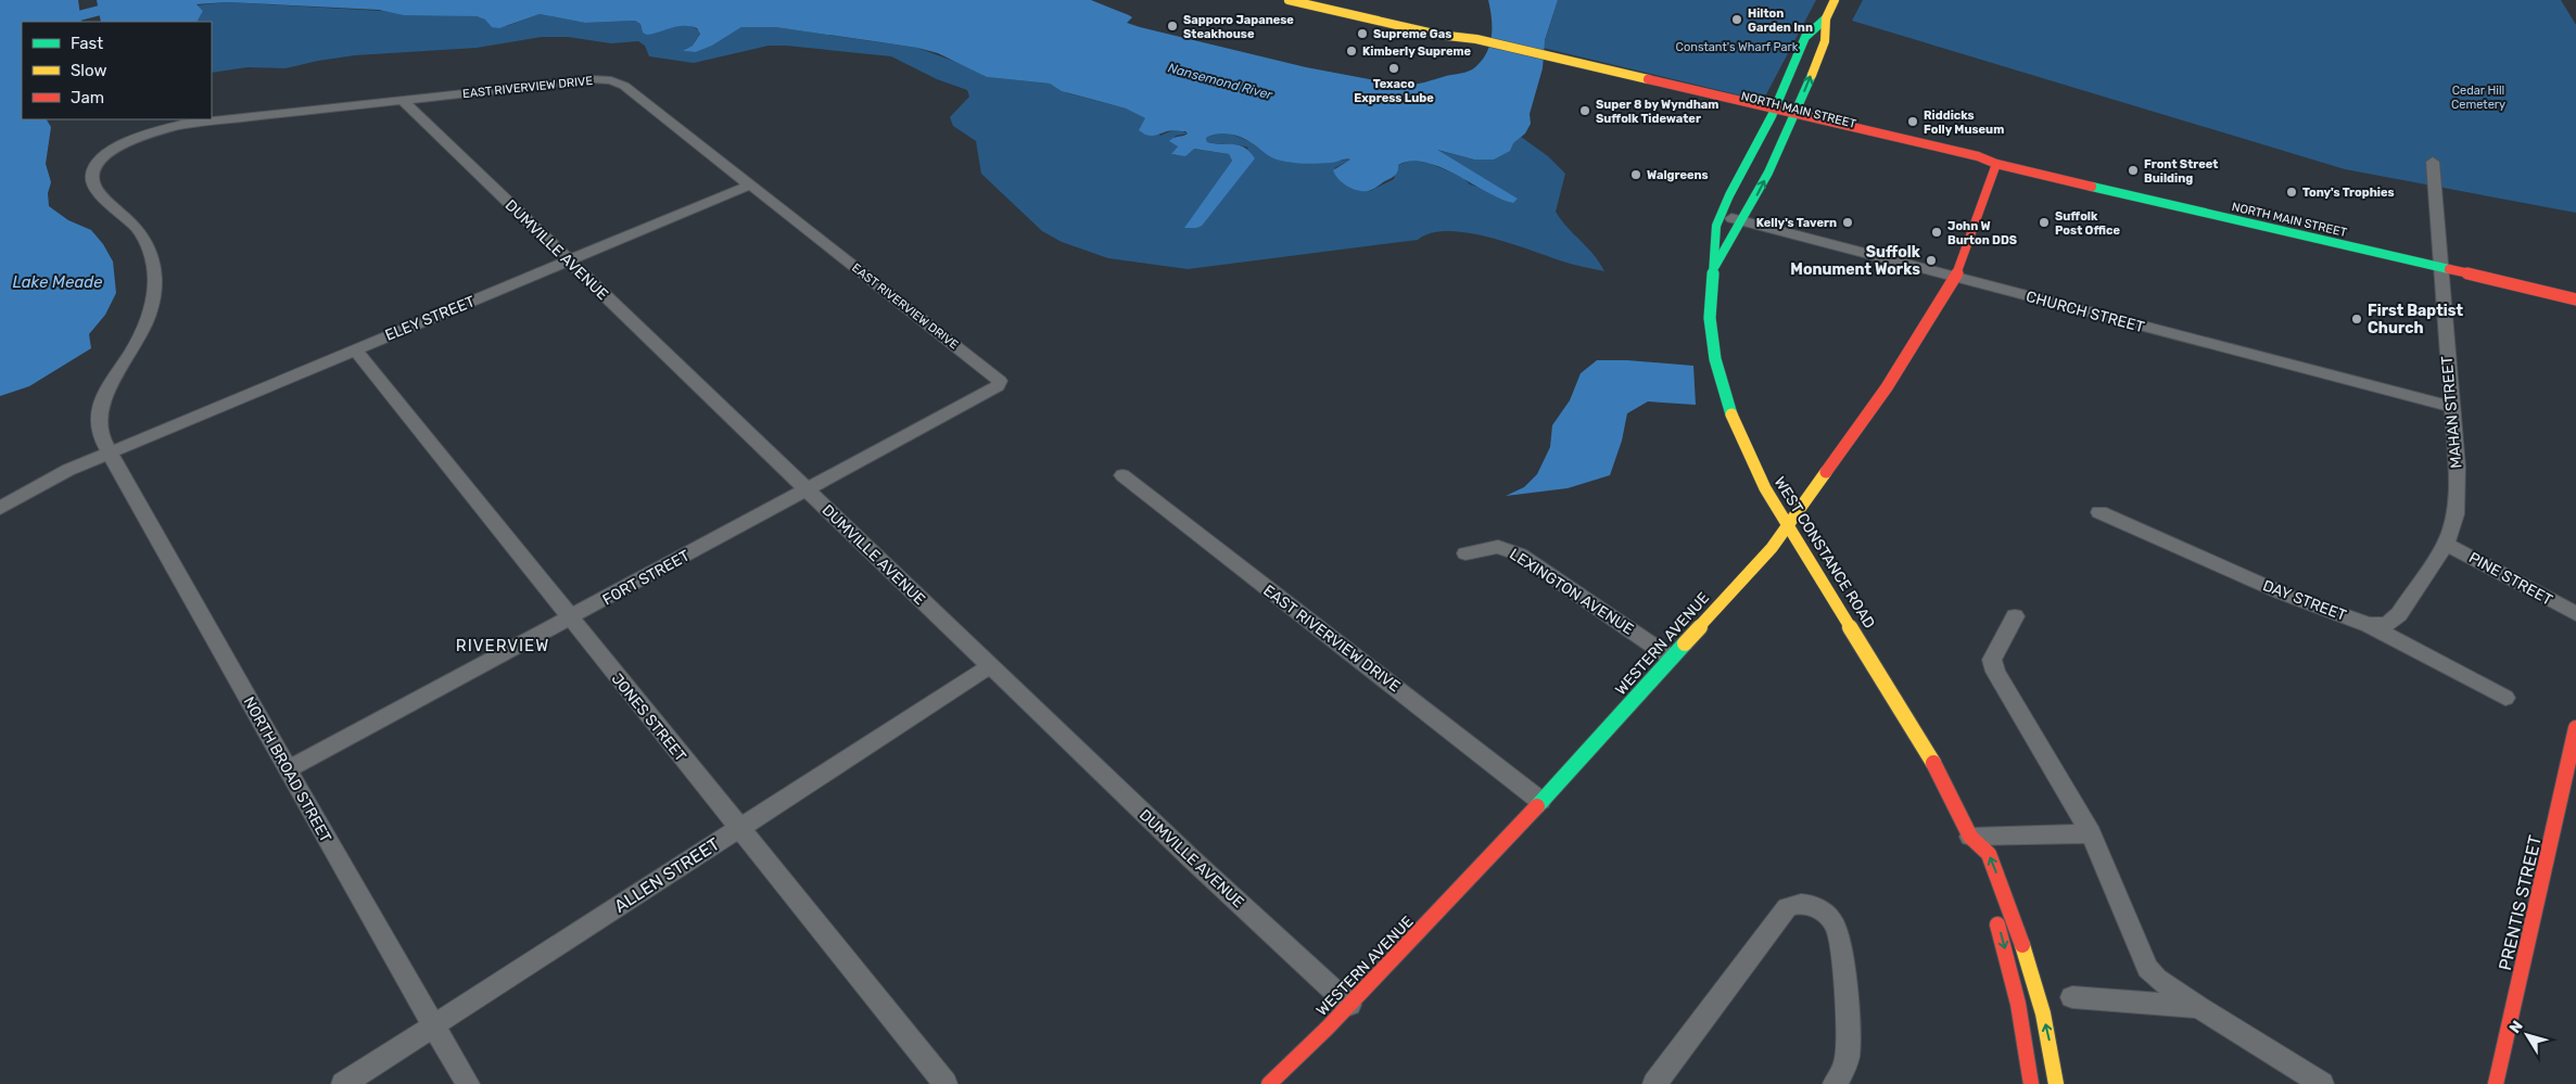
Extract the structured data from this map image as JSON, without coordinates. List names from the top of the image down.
{
  "streets": {
    "main road": [
      "NORTH MAIN STREET",
      "WEST CONSTANCE ROAD",
      "WESTERN AVENUE",
      "PRENTIS STREET"
    ],
    "street": [
      "EAST RIVERVIEW DRIVE",
      "DUMVILLE AVENUE",
      "CHURCH STREET",
      "ELEY STREET",
      "MAHAN STREET",
      "FORT STREET",
      "PINE STREET",
      "LEXINGTON AVENUE",
      "DAY STREET",
      "JONES STREET",
      "NORTH BROAD STREET",
      "ALLEN STREET"
    ]
  },
  "crossings": [
    ["EAST RIVERVIEW DRIVE", "DUMVILLE AVENUE"],
    ["EAST RIVERVIEW DRIVE", "ELEY STREET"],
    ["EAST RIVERVIEW DRIVE", "FORT STREET"],
    ["EAST RIVERVIEW DRIVE", "WESTERN AVENUE"],
    ["NORTH MAIN STREET", "MAHAN STREET"],
    ["NORTH MAIN STREET", "WEST CONSTANCE ROAD"],
    ["NORTH MAIN STREET", "WESTERN AVENUE"],
    ["DUMVILLE AVENUE", "ELEY STREET"],
    ["DUMVILLE AVENUE", "FORT STREET"],
    ["DUMVILLE AVENUE", "WESTERN AVENUE"],
    ["DUMVILLE AVENUE", "ALLEN STREET"],
    ["CHURCH STREET", "MAHAN STREET"],
    ["CHURCH STREET", "WEST CONSTANCE ROAD"],
    ["CHURCH STREET", "WESTERN AVENUE"],
    ["ELEY STREET", "JONES STREET"],
    ["ELEY STREET", "NORTH BROAD STREET"],
    ["MAHAN STREET", "PINE STREET"],
    ["MAHAN STREET", "DAY STREET"],
    ["WEST CONSTANCE ROAD", "WESTERN AVENUE"],
    ["FORT STREET", "JONES STREET"],
    ["FORT STREET", "NORTH BROAD STREET"],
    ["LEXINGTON AVENUE", "WESTERN AVENUE"],
    ["JONES STREET", "ALLEN STREET"],
    ["NORTH BROAD STREET", "ALLEN STREET"]
  ],
  "districts": ["RIVERVIEW"],
  "water": ["Nansemond River", "Lake Meade"],
  "parks": ["Constant's Wharf Park", "Cedar Hill Cemetery"],
  "places": [
    "Hilton Garden Inn",
    "Sapporo Japanese Steakhouse",
    "Supreme Gas",
    "Kimberly Supreme",
    "Texaco Express Lube",
    "Super 8 by Wyndham Suffolk Tidewater",
    "Riddicks Folly Museum",
    "Front Street Building",
    "Walgreens",
    "Tony's Trophies",
    "Kelly's Tavern",
    "Suffolk Post Office",
    "John W Burton DDS",
    "Suffolk Monument Works",
    "First Baptist Church"
  ],
  "legend": ["Fast", "Slow", "Jam"],
  "north": "top left"
}
